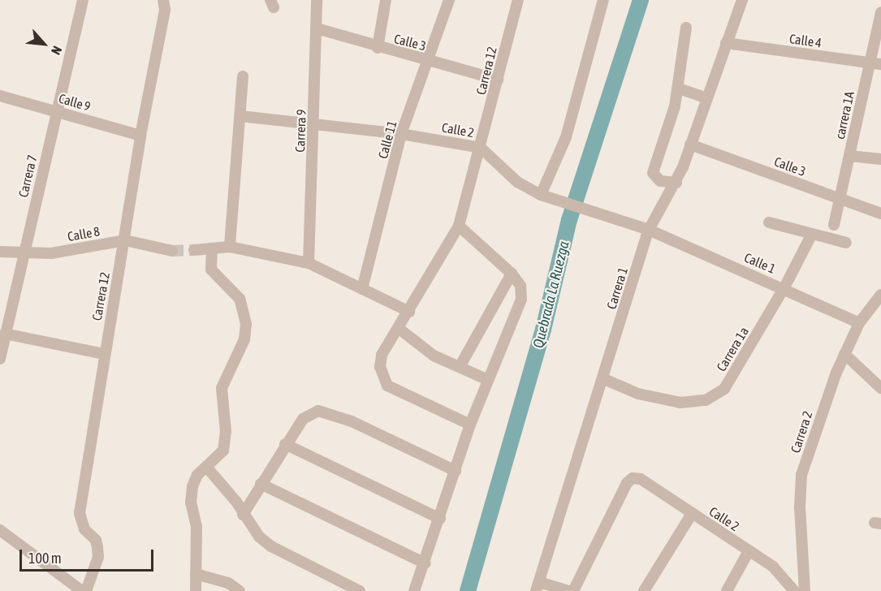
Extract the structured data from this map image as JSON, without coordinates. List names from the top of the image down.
{
  "streets": {
    "street": [
      "Calle 4",
      "Calle 3",
      "Carrera 12",
      "Calle 9",
      "carrera 1A",
      "Calle 2",
      "Carrera 9",
      "Calle 11",
      "Carrera 7",
      "Calle 8",
      "Calle 1",
      "Carrera 1",
      "Carrera 1a",
      "Carrera 2"
    ]
  },
  "crossings": [
    ["Calle 4", "carrera 1A"],
    ["Calle 4", "Carrera 1"],
    ["Calle 3", "Carrera 12"],
    ["Calle 3", "carrera 1A"],
    ["Calle 3", "Carrera 9"],
    ["Calle 3", "Calle 11"],
    ["Calle 3", "Carrera 1"],
    ["Carrera 12", "Calle 9"],
    ["Carrera 12", "Calle 2"],
    ["Carrera 12", "Calle 8"],
    ["Calle 9", "Carrera 7"],
    ["Calle 2", "Carrera 9"],
    ["Calle 2", "Calle 11"],
    ["Calle 2", "Calle 1"],
    ["Calle 2", "Carrera 1"],
    ["Carrera 7", "Calle 8"],
    ["Calle 1", "Carrera 1"],
    ["Calle 1", "Carrera 1a"],
    ["Calle 1", "Carrera 2"],
    ["Carrera 1", "Carrera 1a"]
  ],
  "water": ["Quebrada La Ruezga"],
  "scale_bar": "100 m",
  "north": "bottom right"
}
